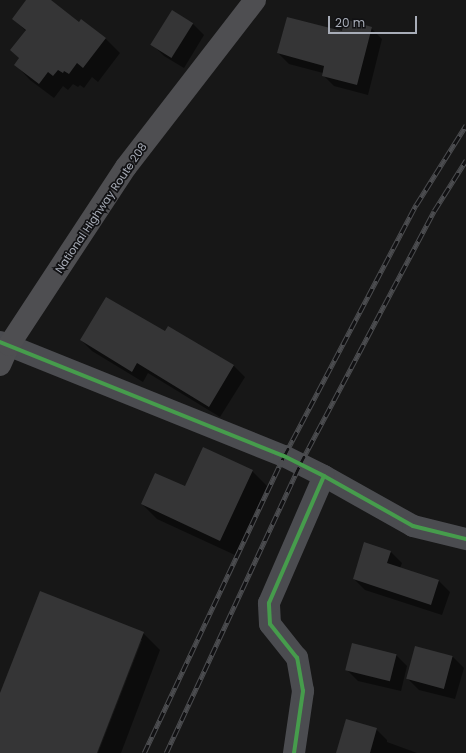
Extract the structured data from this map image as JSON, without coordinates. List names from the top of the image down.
{
  "streets": {
    "highway": ["National Highway Route 208"]
  },
  "scale_bar": "20 m"
}
